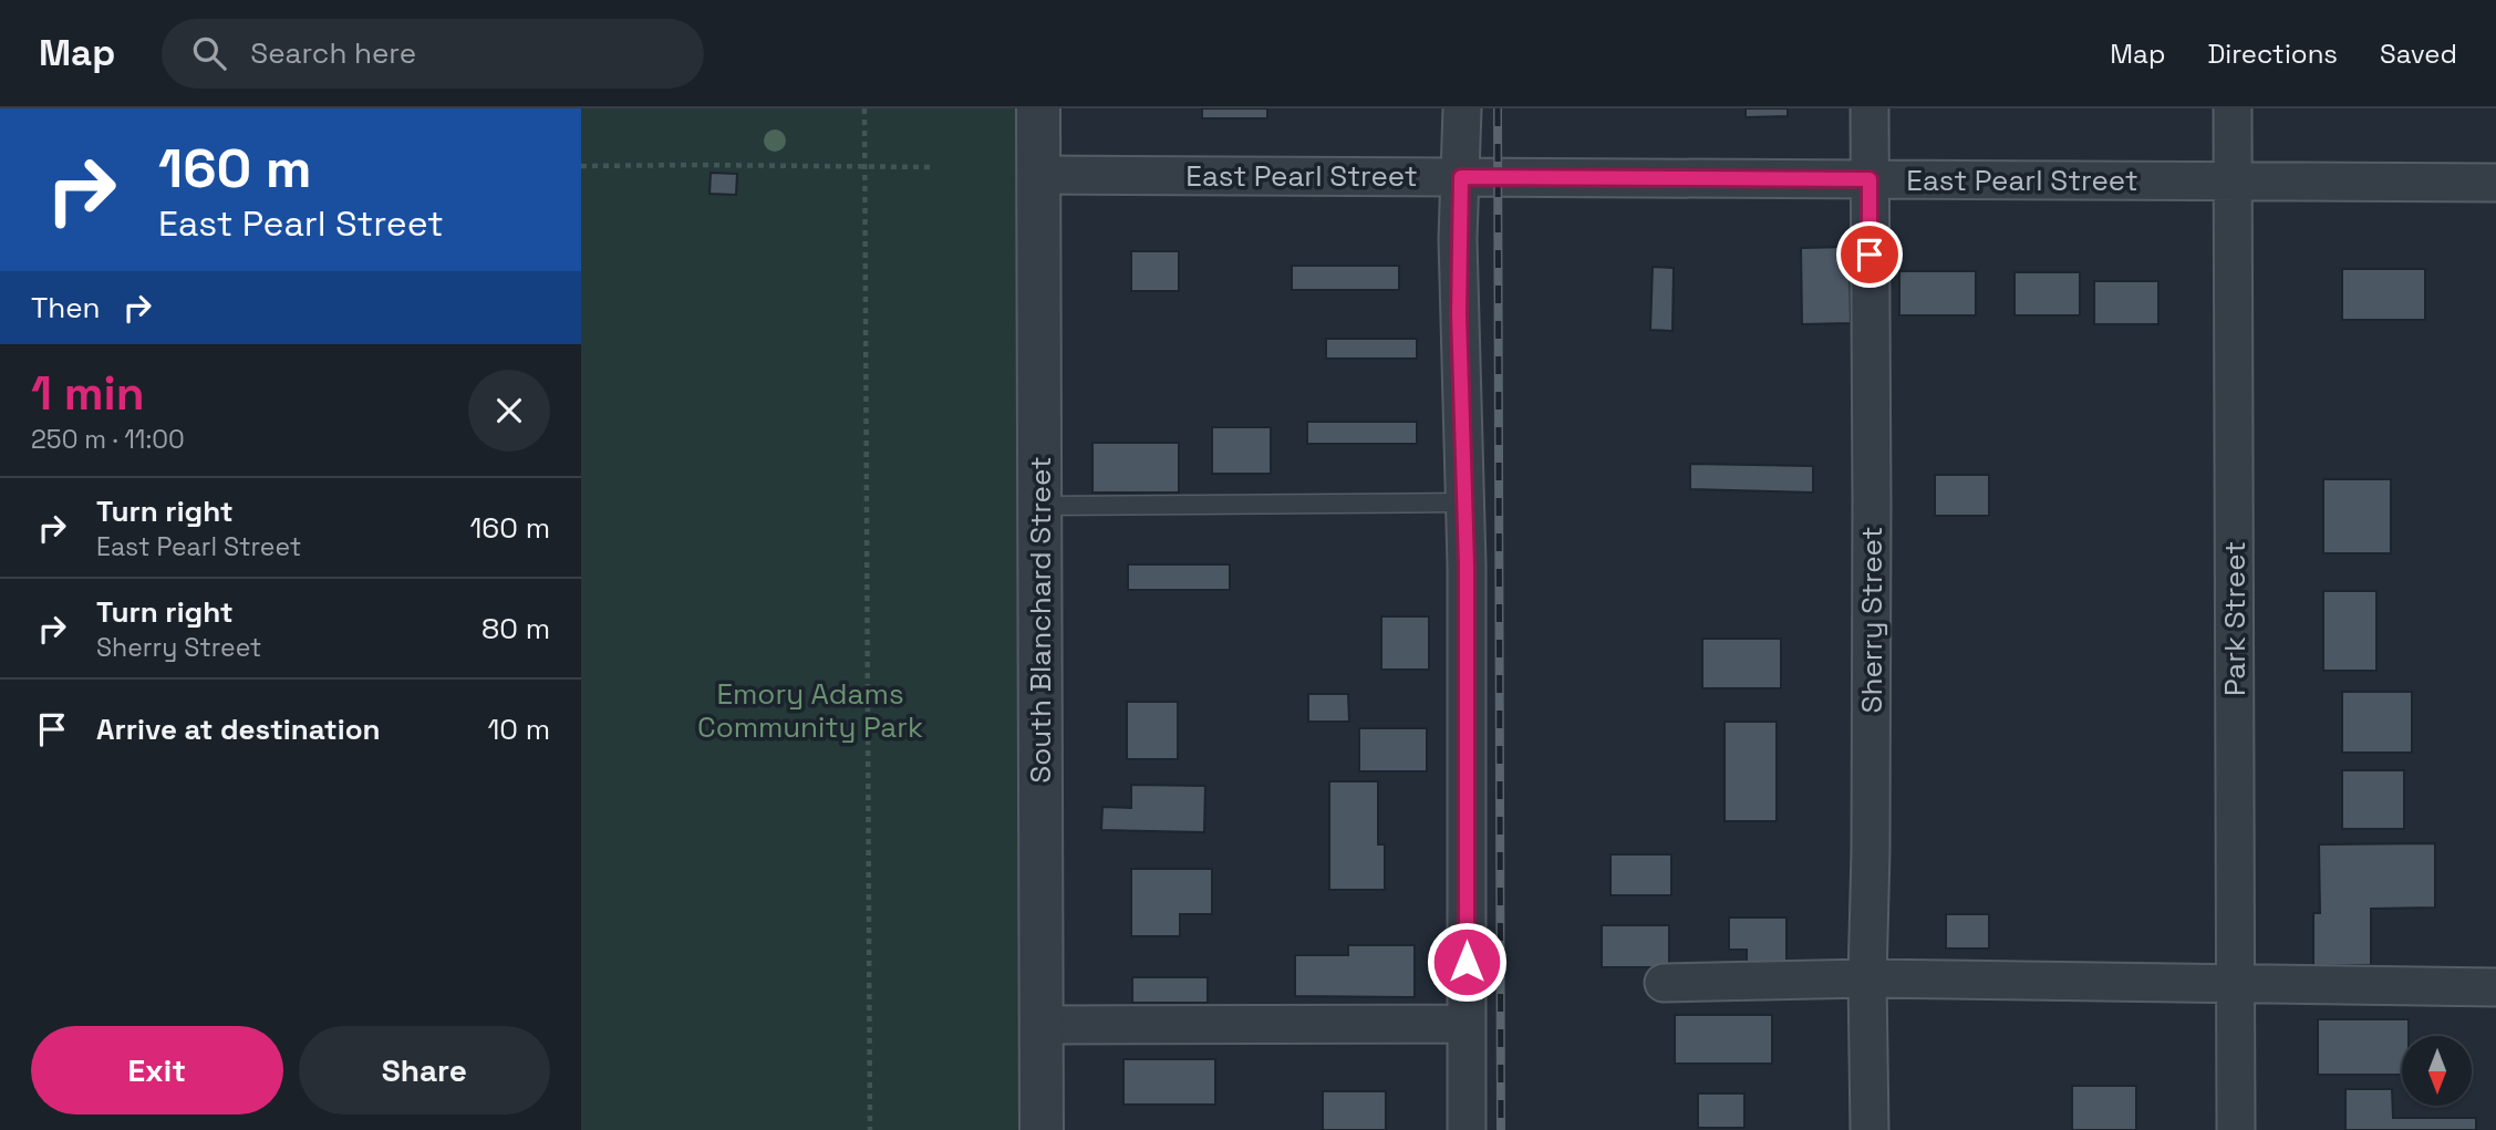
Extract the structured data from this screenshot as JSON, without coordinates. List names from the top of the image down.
{
  "streets": {
    "street": [
      "East Pearl Street",
      "Park Street",
      "South Blanchard Street",
      "Sherry Street"
    ]
  },
  "crossings": [
    ["East Pearl Street", "Park Street"],
    ["East Pearl Street", "South Blanchard Street"],
    ["East Pearl Street", "Sherry Street"]
  ],
  "parks": ["Emory Adams Community Park"],
  "north": "bottom",
  "page": {
    "header": "Map",
    "search": "Search here",
    "nav": ["Map", "Directions", "Saved"],
    "turn": ["160 m", "East Pearl Street"],
    "then": "Then",
    "heading": ["1 min", "250 m · 11:00"],
    "list": [
      {
        "name": "Turn right",
        "note": "East Pearl Street",
        "value": "160 m"
      },
      {
        "name": "Turn right",
        "note": "Sherry Street",
        "value": "80 m"
      },
      {
        "name": "Arrive at destination",
        "value": "10 m"
      }
    ],
    "buttons": ["Exit", "Share"]
  }
}
